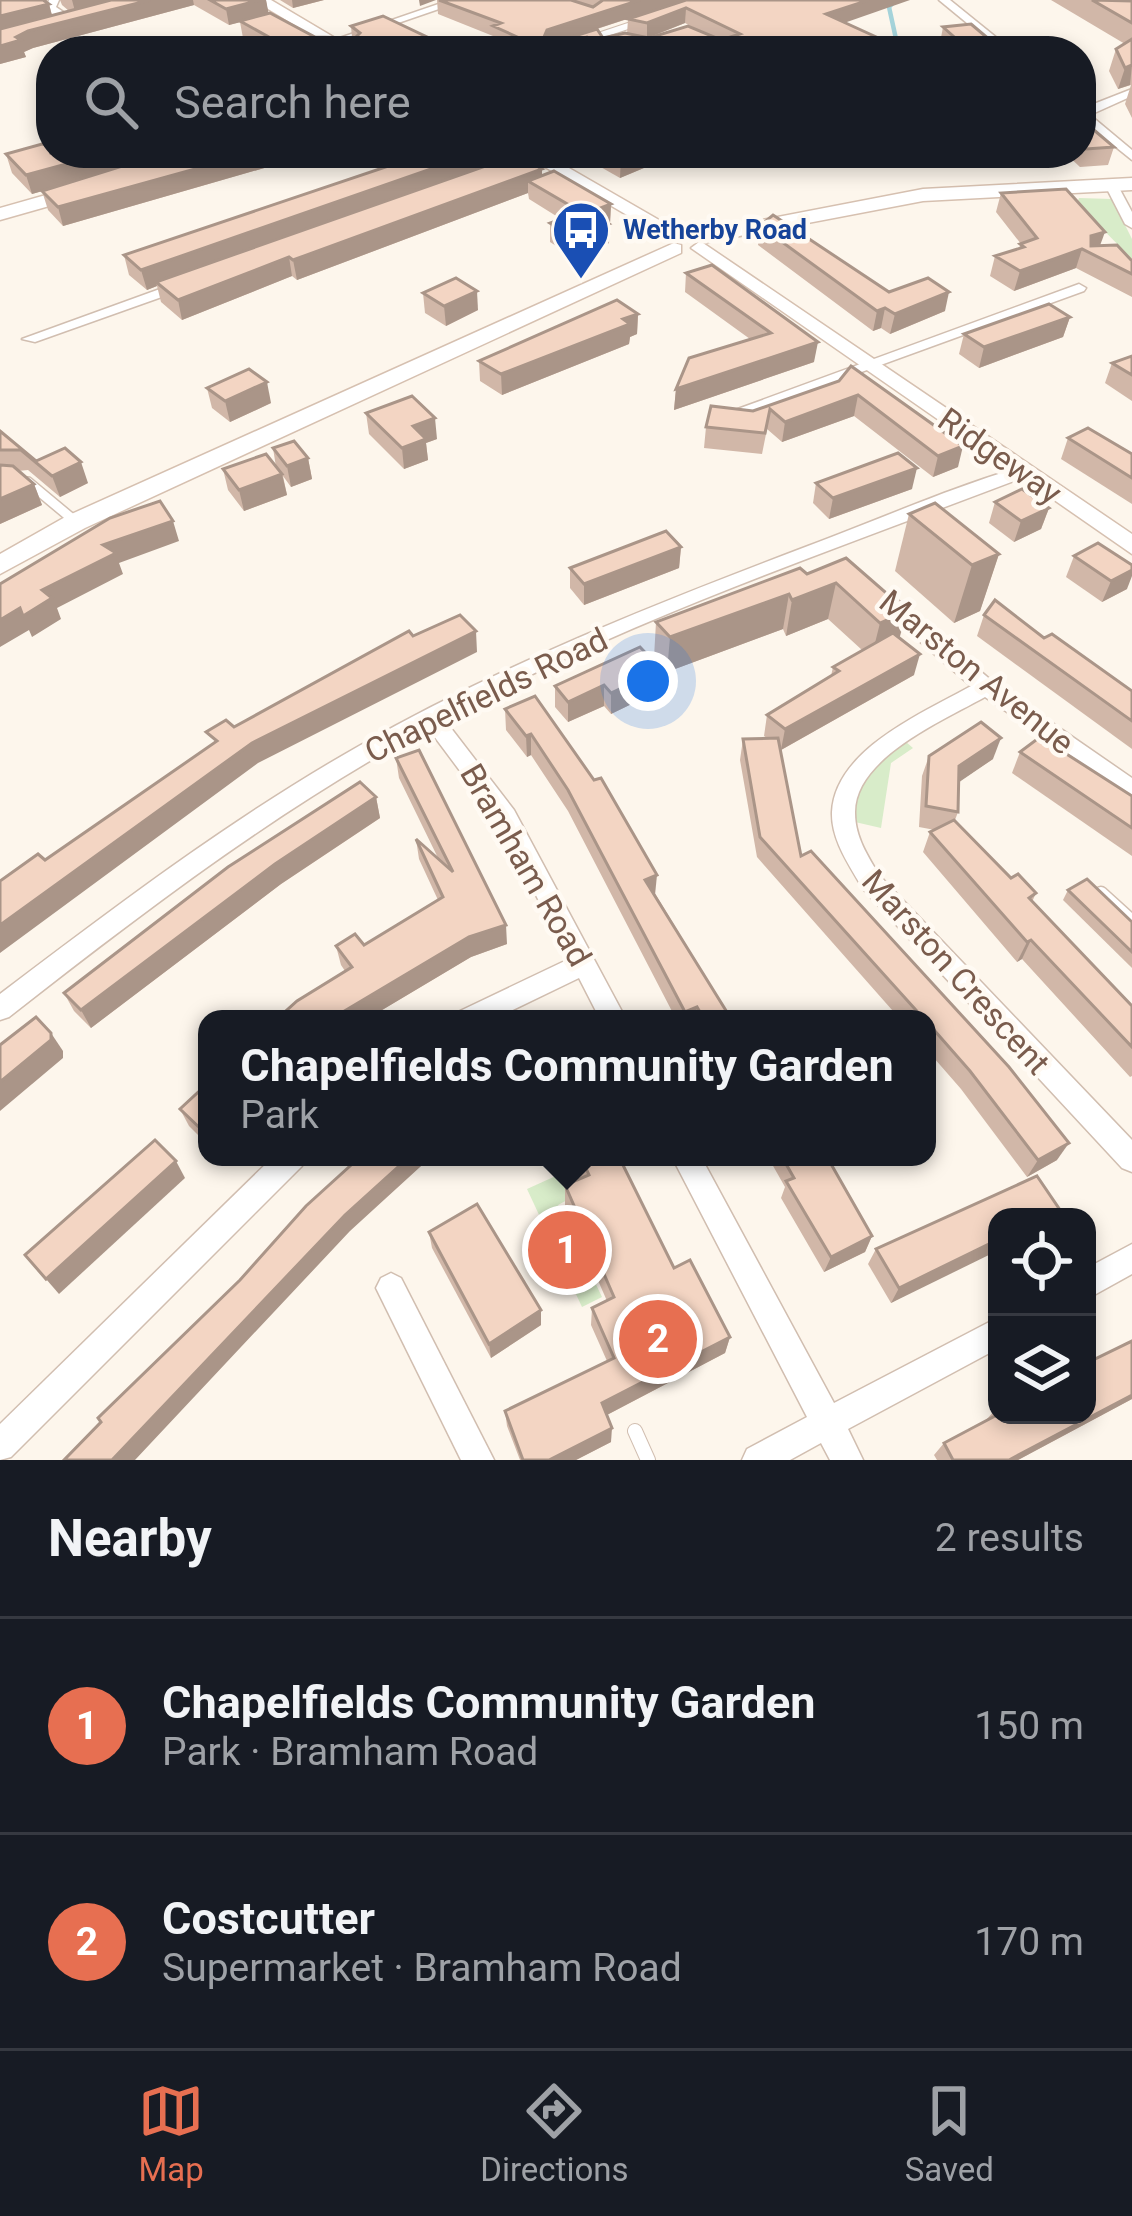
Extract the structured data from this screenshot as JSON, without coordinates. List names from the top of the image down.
{
  "streets": {
    "main road": ["Ridgeway"],
    "street": [
      "Marston Avenue",
      "Chapelfields Road",
      "Bramham Road",
      "Marston Crescent"
    ]
  },
  "crossings": [
    ["Ridgeway", "Chapelfields Road"],
    ["Marston Avenue", "Marston Crescent"],
    ["Chapelfields Road", "Bramham Road"]
  ],
  "places": {
    "bus stop": ["Wetherby Road"]
  },
  "page": {
    "search": "Search here",
    "popup": ["Chapelfields Community Garden", "Park"],
    "pins": ["1", "2"],
    "heading": ["Nearby", "2 results"],
    "list": [
      {
        "mark": "1",
        "name": "Chapelfields Community Garden",
        "note": "Park · Bramham Road",
        "value": "150 m"
      },
      {
        "mark": "2",
        "name": "Costcutter",
        "note": "Supermarket · Bramham Road",
        "value": "170 m"
      }
    ],
    "nav": ["Map", "Directions", "Saved"]
  }
}
